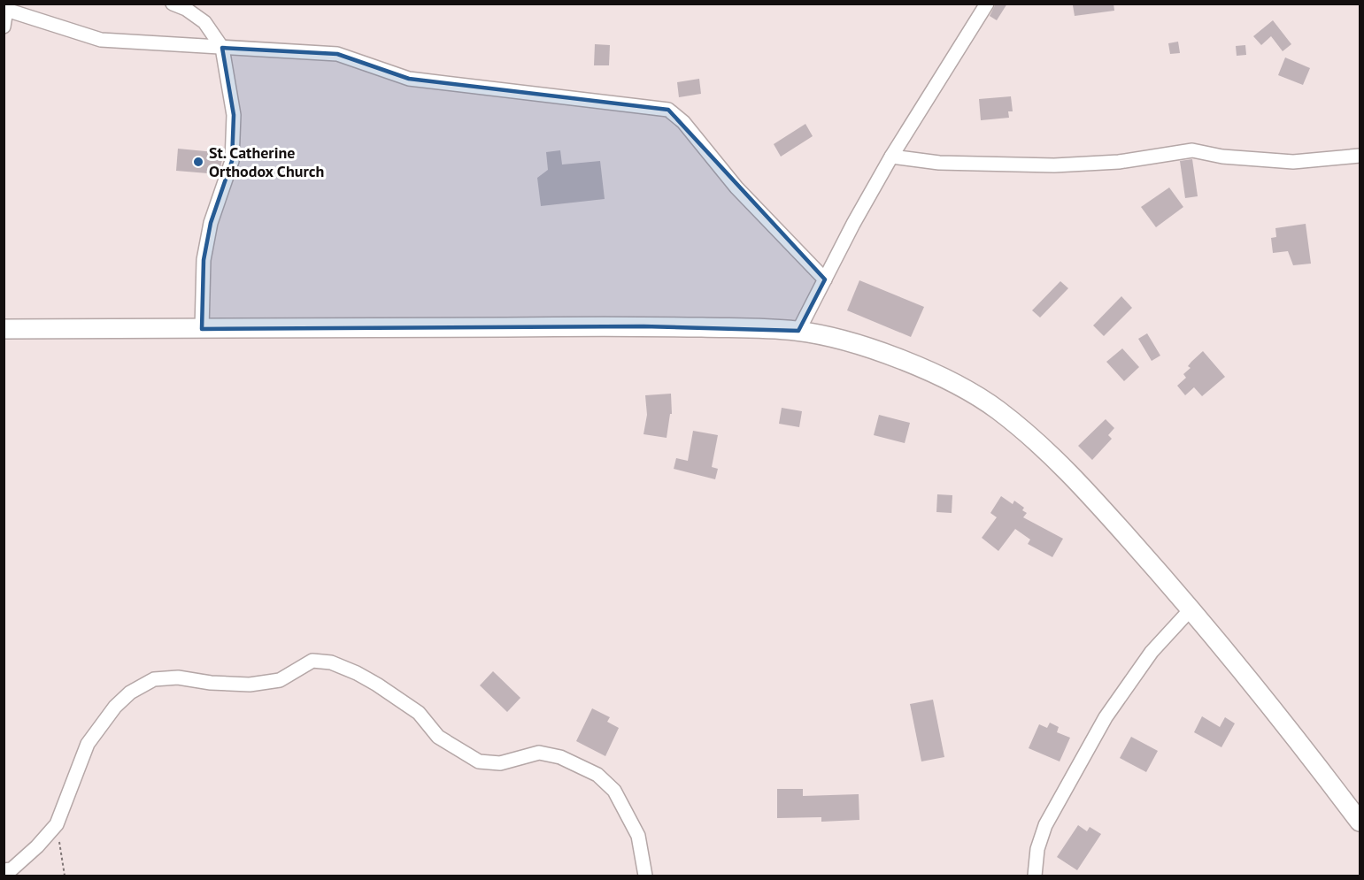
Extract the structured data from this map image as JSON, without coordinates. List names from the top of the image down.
{
  "places": ["St. Catherine Orthodox Church"]
}
